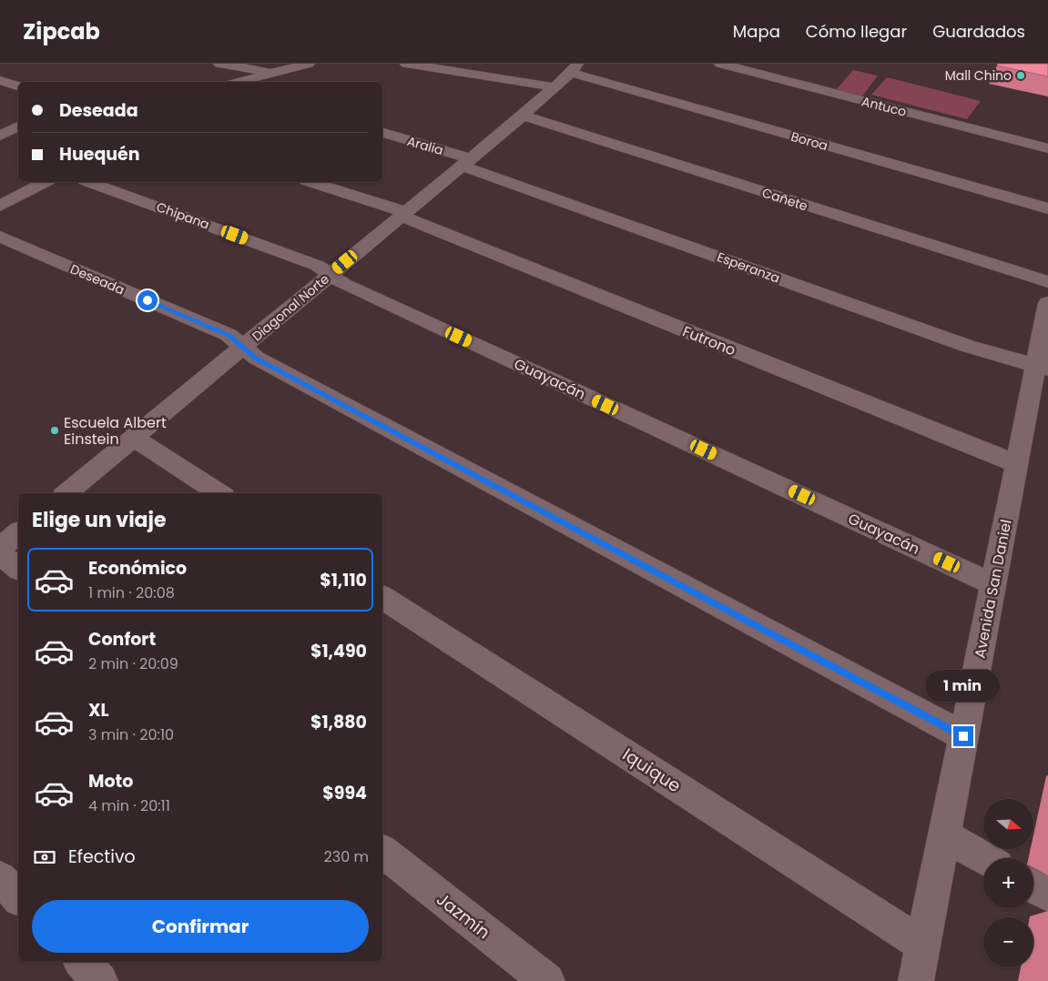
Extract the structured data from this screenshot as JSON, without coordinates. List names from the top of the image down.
{
  "streets": {
    "street": [
      "Antuco",
      "Boroa",
      "Aralia",
      "Cañete",
      "Chipana",
      "Esperanza",
      "Deseada",
      "Diagonal Norte",
      "Futrono",
      "Guayacán",
      "Avenida San Daniel",
      "Iquique",
      "Jazmín"
    ]
  },
  "crossings": [
    ["Boroa", "Diagonal Norte"],
    ["Aralia", "Esperanza"],
    ["Aralia", "Diagonal Norte"],
    ["Cañete", "Diagonal Norte"],
    ["Chipana", "Diagonal Norte"],
    ["Chipana", "Guayacán"],
    ["Esperanza", "Diagonal Norte"],
    ["Esperanza", "Avenida San Daniel"],
    ["Deseada", "Diagonal Norte"],
    ["Deseada", "Avenida San Daniel"],
    ["Diagonal Norte", "Futrono"],
    ["Diagonal Norte", "Guayacán"],
    ["Futrono", "Avenida San Daniel"],
    ["Guayacán", "Avenida San Daniel"],
    ["Avenida San Daniel", "Iquique"]
  ],
  "places": ["Mall Chino", "Escuela Albert Einstein"],
  "north": "right",
  "page": {
    "header": "Zipcab",
    "nav": ["Mapa", "Cómo llegar", "Guardados"],
    "banner": ["Deseada", "Huequén"],
    "heading": "Elige un viaje",
    "list": [
      {
        "name": "Económico",
        "note": "1 min · 20:08",
        "value": "$1,110"
      },
      {
        "name": "Confort",
        "note": "2 min · 20:09",
        "value": "$1,490"
      },
      {
        "name": "XL",
        "note": "3 min · 20:10",
        "value": "$1,880"
      },
      {
        "name": "Moto",
        "note": "4 min · 20:11",
        "value": "$994"
      }
    ],
    "bubble": "1 min",
    "map_buttons": ["+", "−"],
    "pay": ["Efectivo", "230 m"],
    "buttons": "Confirmar"
  }
}
